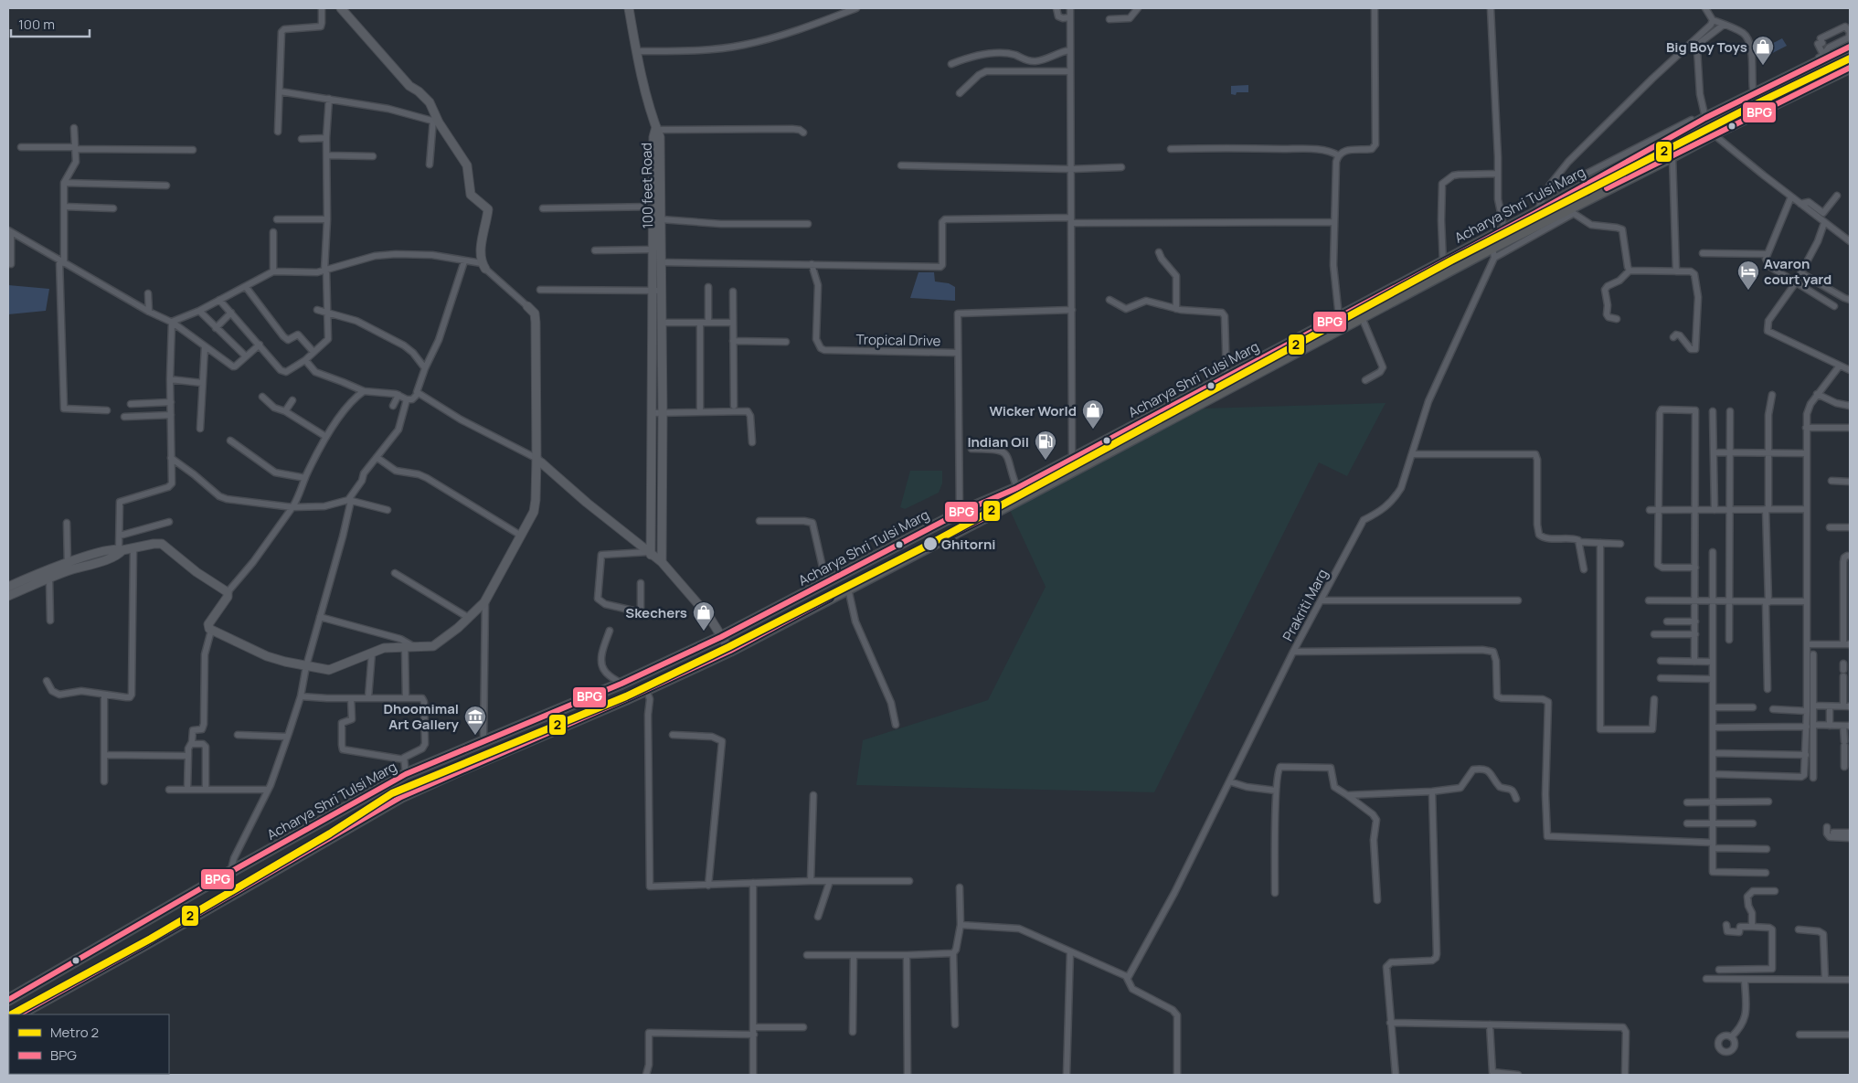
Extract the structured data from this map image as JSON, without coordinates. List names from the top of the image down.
{
  "streets": {
    "highway": ["Acharya Shri Tulsi Marg"],
    "street": ["100 feet Road", "Tropical Drive", "Prakriti Marg"]
  },
  "crossings": [
    ["Acharya Shri Tulsi Marg", "Tropical Drive"],
    ["Acharya Shri Tulsi Marg", "Prakriti Marg"]
  ],
  "places": {
    "shop": ["Big Boy Toys", "Wicker World", "Skechers"],
    "hotel": ["Avaron court yard"],
    "fuel station": ["Indian Oil"],
    "other": ["Ghitorni"],
    "museum": ["Dhoomimal Art Gallery"]
  },
  "lines": ["transit line BPG", "metro line 2"],
  "legend": ["Metro 2", "BPG"],
  "scale_bar": "100 m"
}
